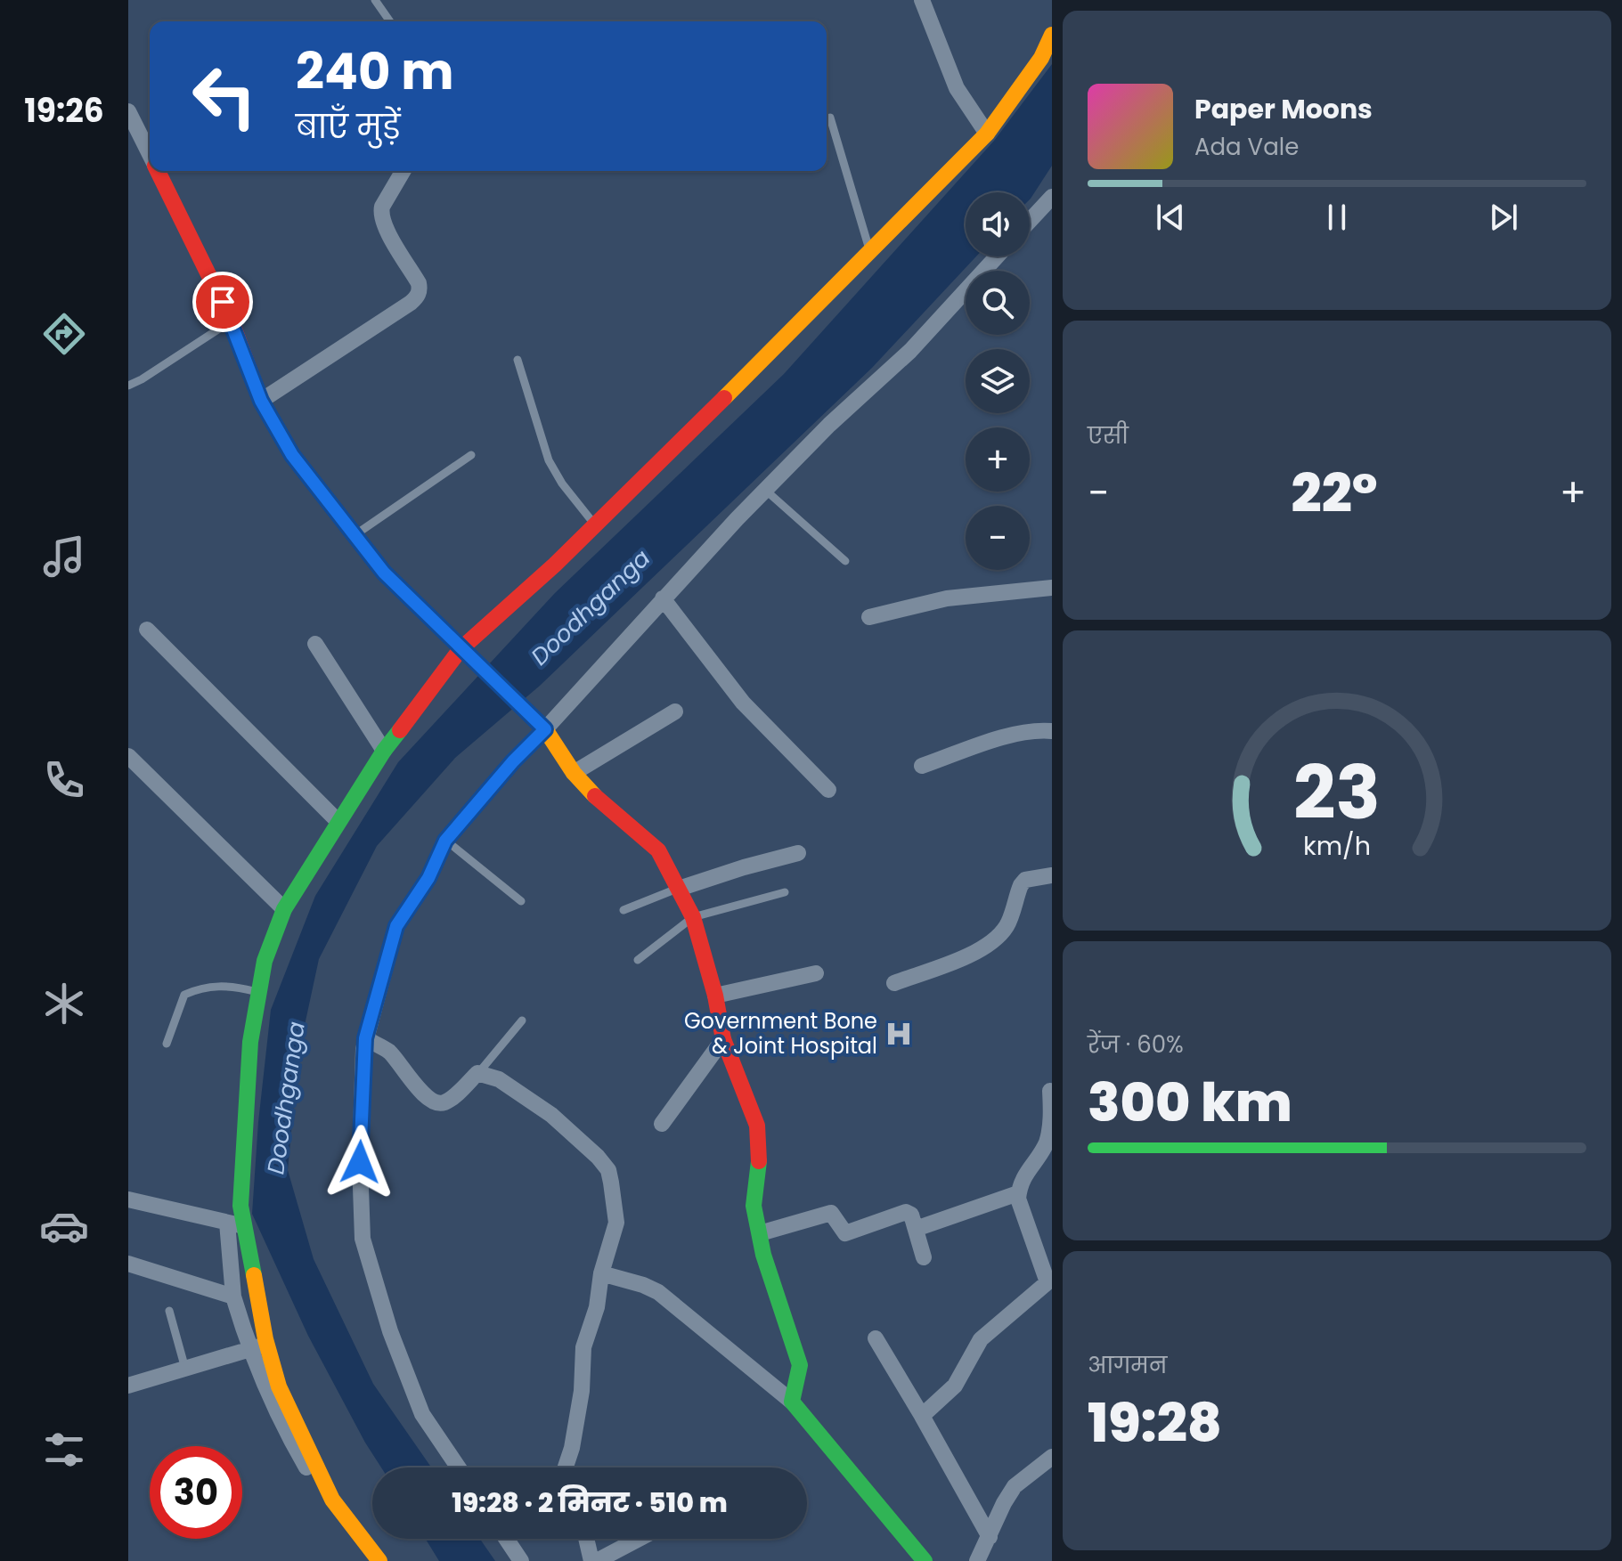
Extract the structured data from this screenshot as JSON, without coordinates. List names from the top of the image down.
{
  "water": ["Doodhganga"],
  "places": {
    "hospital": ["Government Bone & Joint Hospital"]
  },
  "page": {
    "tabs": "19:26",
    "turn": ["240 m", "बाएँ मुड़ें"],
    "song": ["Paper Moons", "Ada Vale"],
    "map_buttons": ["+", "−"],
    "tile": [
      "एसी",
      ["रेंज · 60%", "300 km"],
      ["आगमन", "19:28"]
    ],
    "heat": ["−", "22°", "+"],
    "limit": "30",
    "trip": "19:28 · 2 मिनट · 510 m",
    "gauge": ["23", "km/h"]
  }
}
